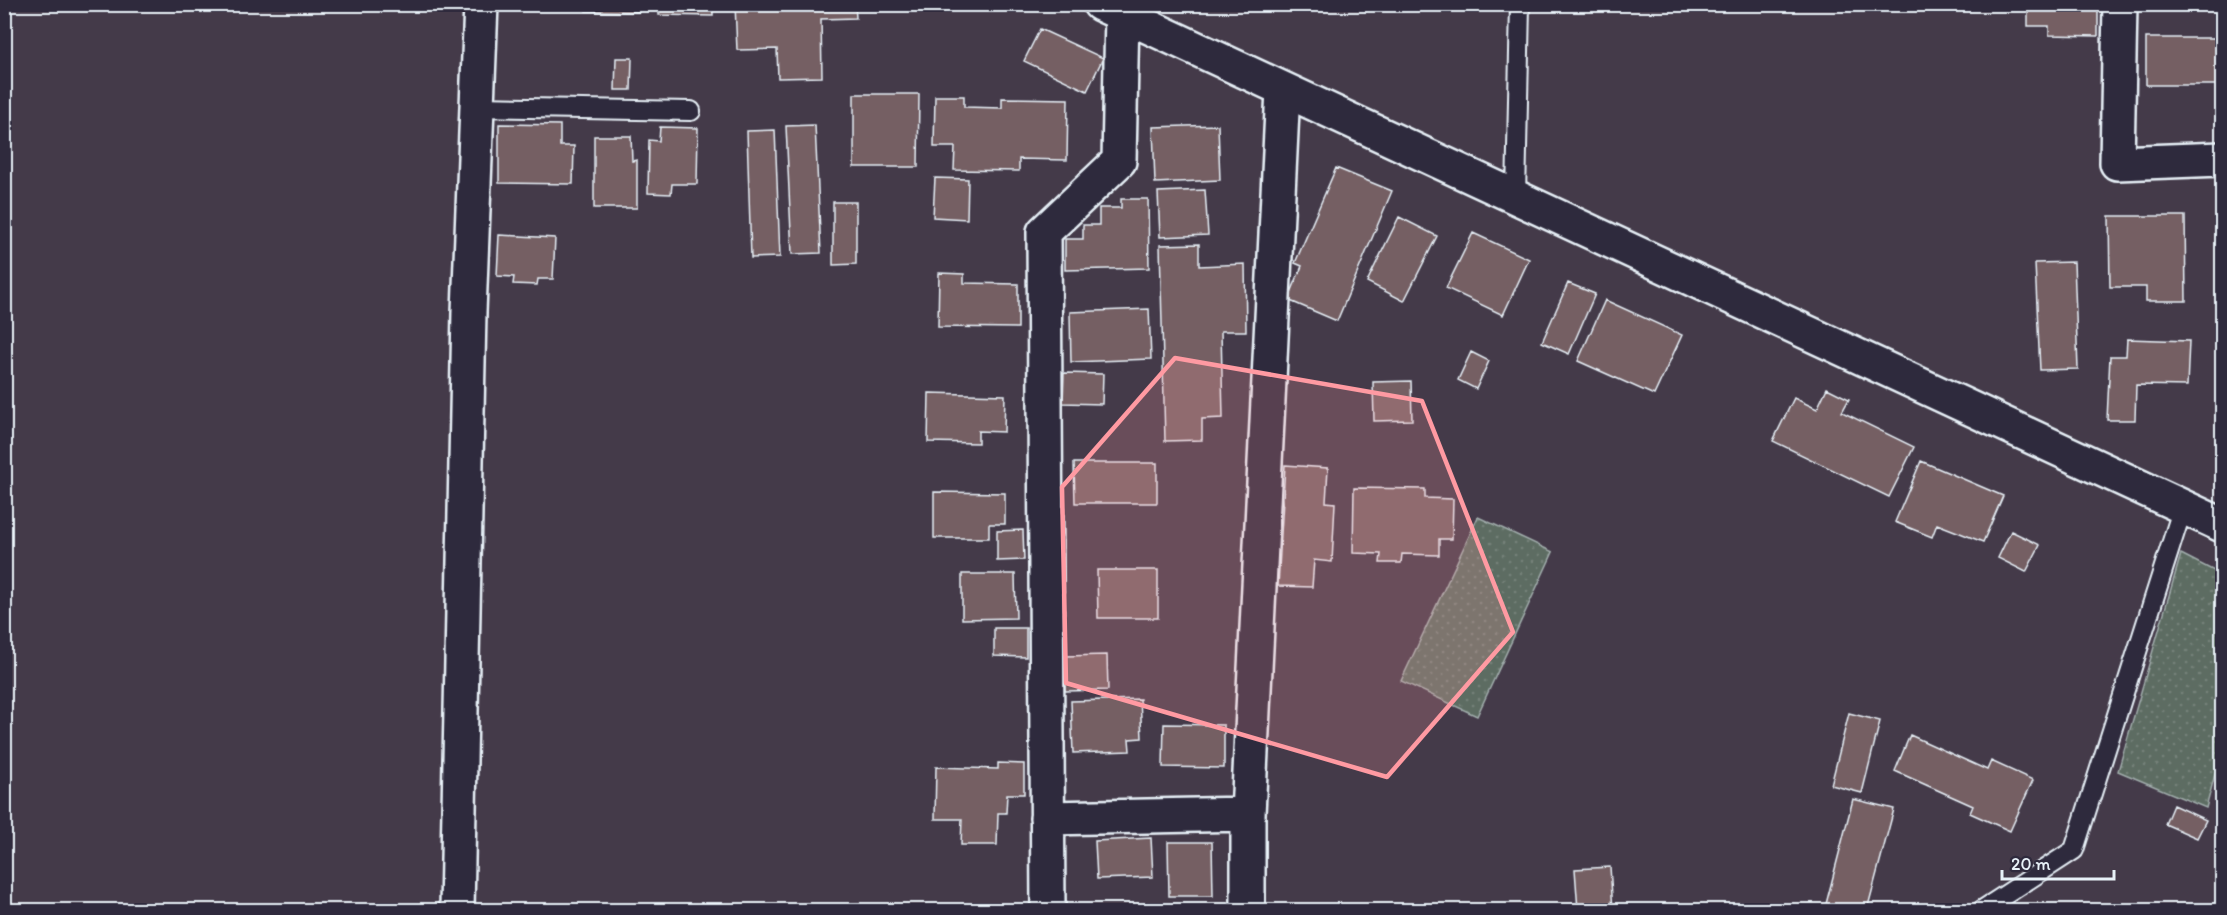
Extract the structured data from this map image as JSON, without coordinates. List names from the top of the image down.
{
  "scale_bar": "20 m"
}
